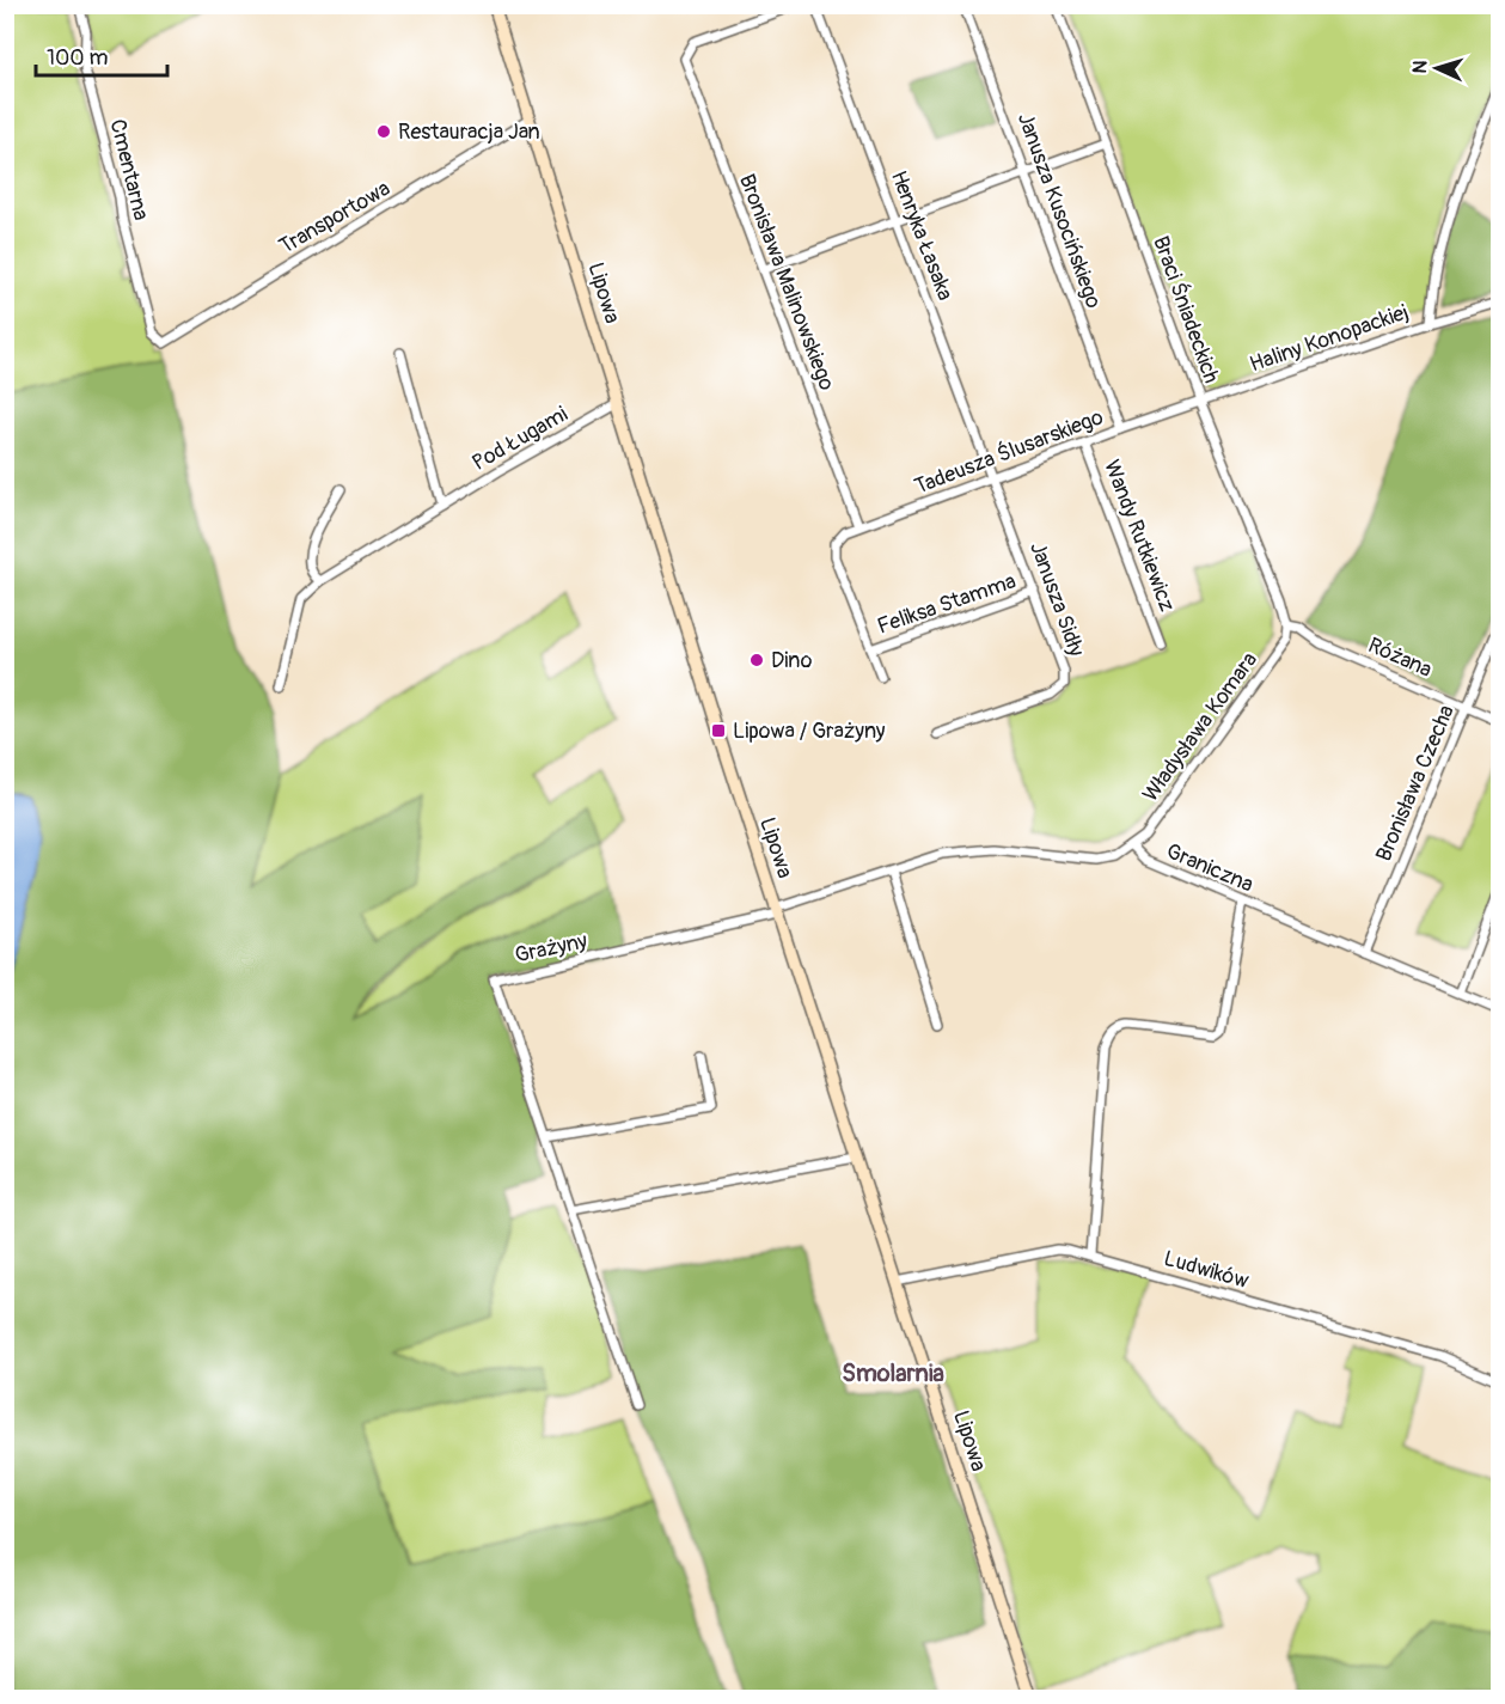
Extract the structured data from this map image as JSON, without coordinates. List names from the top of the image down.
{
  "streets": {
    "main road": ["Lipowa"],
    "street": [
      "Cmentarna",
      "Janusza Kusocińskiego",
      "Transportowa",
      "Henryka Łasaka",
      "Bronisława Malinowskiego",
      "Braci Śniadeckich",
      "Haliny Konopackiej",
      "Pod Ługami",
      "Tadeusza Ślusarskiego",
      "Wandy Rutkiewicz",
      "Janusza Sidły",
      "Feliksa Stamma",
      "Różana",
      "Władysława Komara",
      "Bronisława Czecha",
      "Graniczna",
      "Grażyny",
      "Ludwików"
    ]
  },
  "crossings": [
    ["Cmentarna", "Transportowa"],
    ["Janusza Kusocińskiego", "Tadeusza Ślusarskiego"],
    ["Transportowa", "Lipowa"],
    ["Henryka Łasaka", "Tadeusza Ślusarskiego"],
    ["Henryka Łasaka", "Janusza Sidły"],
    ["Bronisława Malinowskiego", "Tadeusza Ślusarskiego"],
    ["Lipowa", "Pod Ługami"],
    ["Lipowa", "Grażyny"],
    ["Lipowa", "Ludwików"],
    ["Braci Śniadeckich", "Haliny Konopackiej"],
    ["Braci Śniadeckich", "Tadeusza Ślusarskiego"],
    ["Braci Śniadeckich", "Różana"],
    ["Braci Śniadeckich", "Władysława Komara"],
    ["Haliny Konopackiej", "Tadeusza Ślusarskiego"],
    ["Tadeusza Ślusarskiego", "Wandy Rutkiewicz"],
    ["Tadeusza Ślusarskiego", "Janusza Sidły"],
    ["Tadeusza Ślusarskiego", "Feliksa Stamma"],
    ["Janusza Sidły", "Feliksa Stamma"],
    ["Różana", "Władysława Komara"],
    ["Różana", "Bronisława Czecha"],
    ["Władysława Komara", "Graniczna"],
    ["Bronisława Czecha", "Graniczna"]
  ],
  "districts": ["Smolarnia"],
  "places": {
    "other": ["Restauracja Jan", "Dino"],
    "transit": ["Lipowa / Grażyny"]
  },
  "scale_bar": "100 m",
  "north": "left"
}
